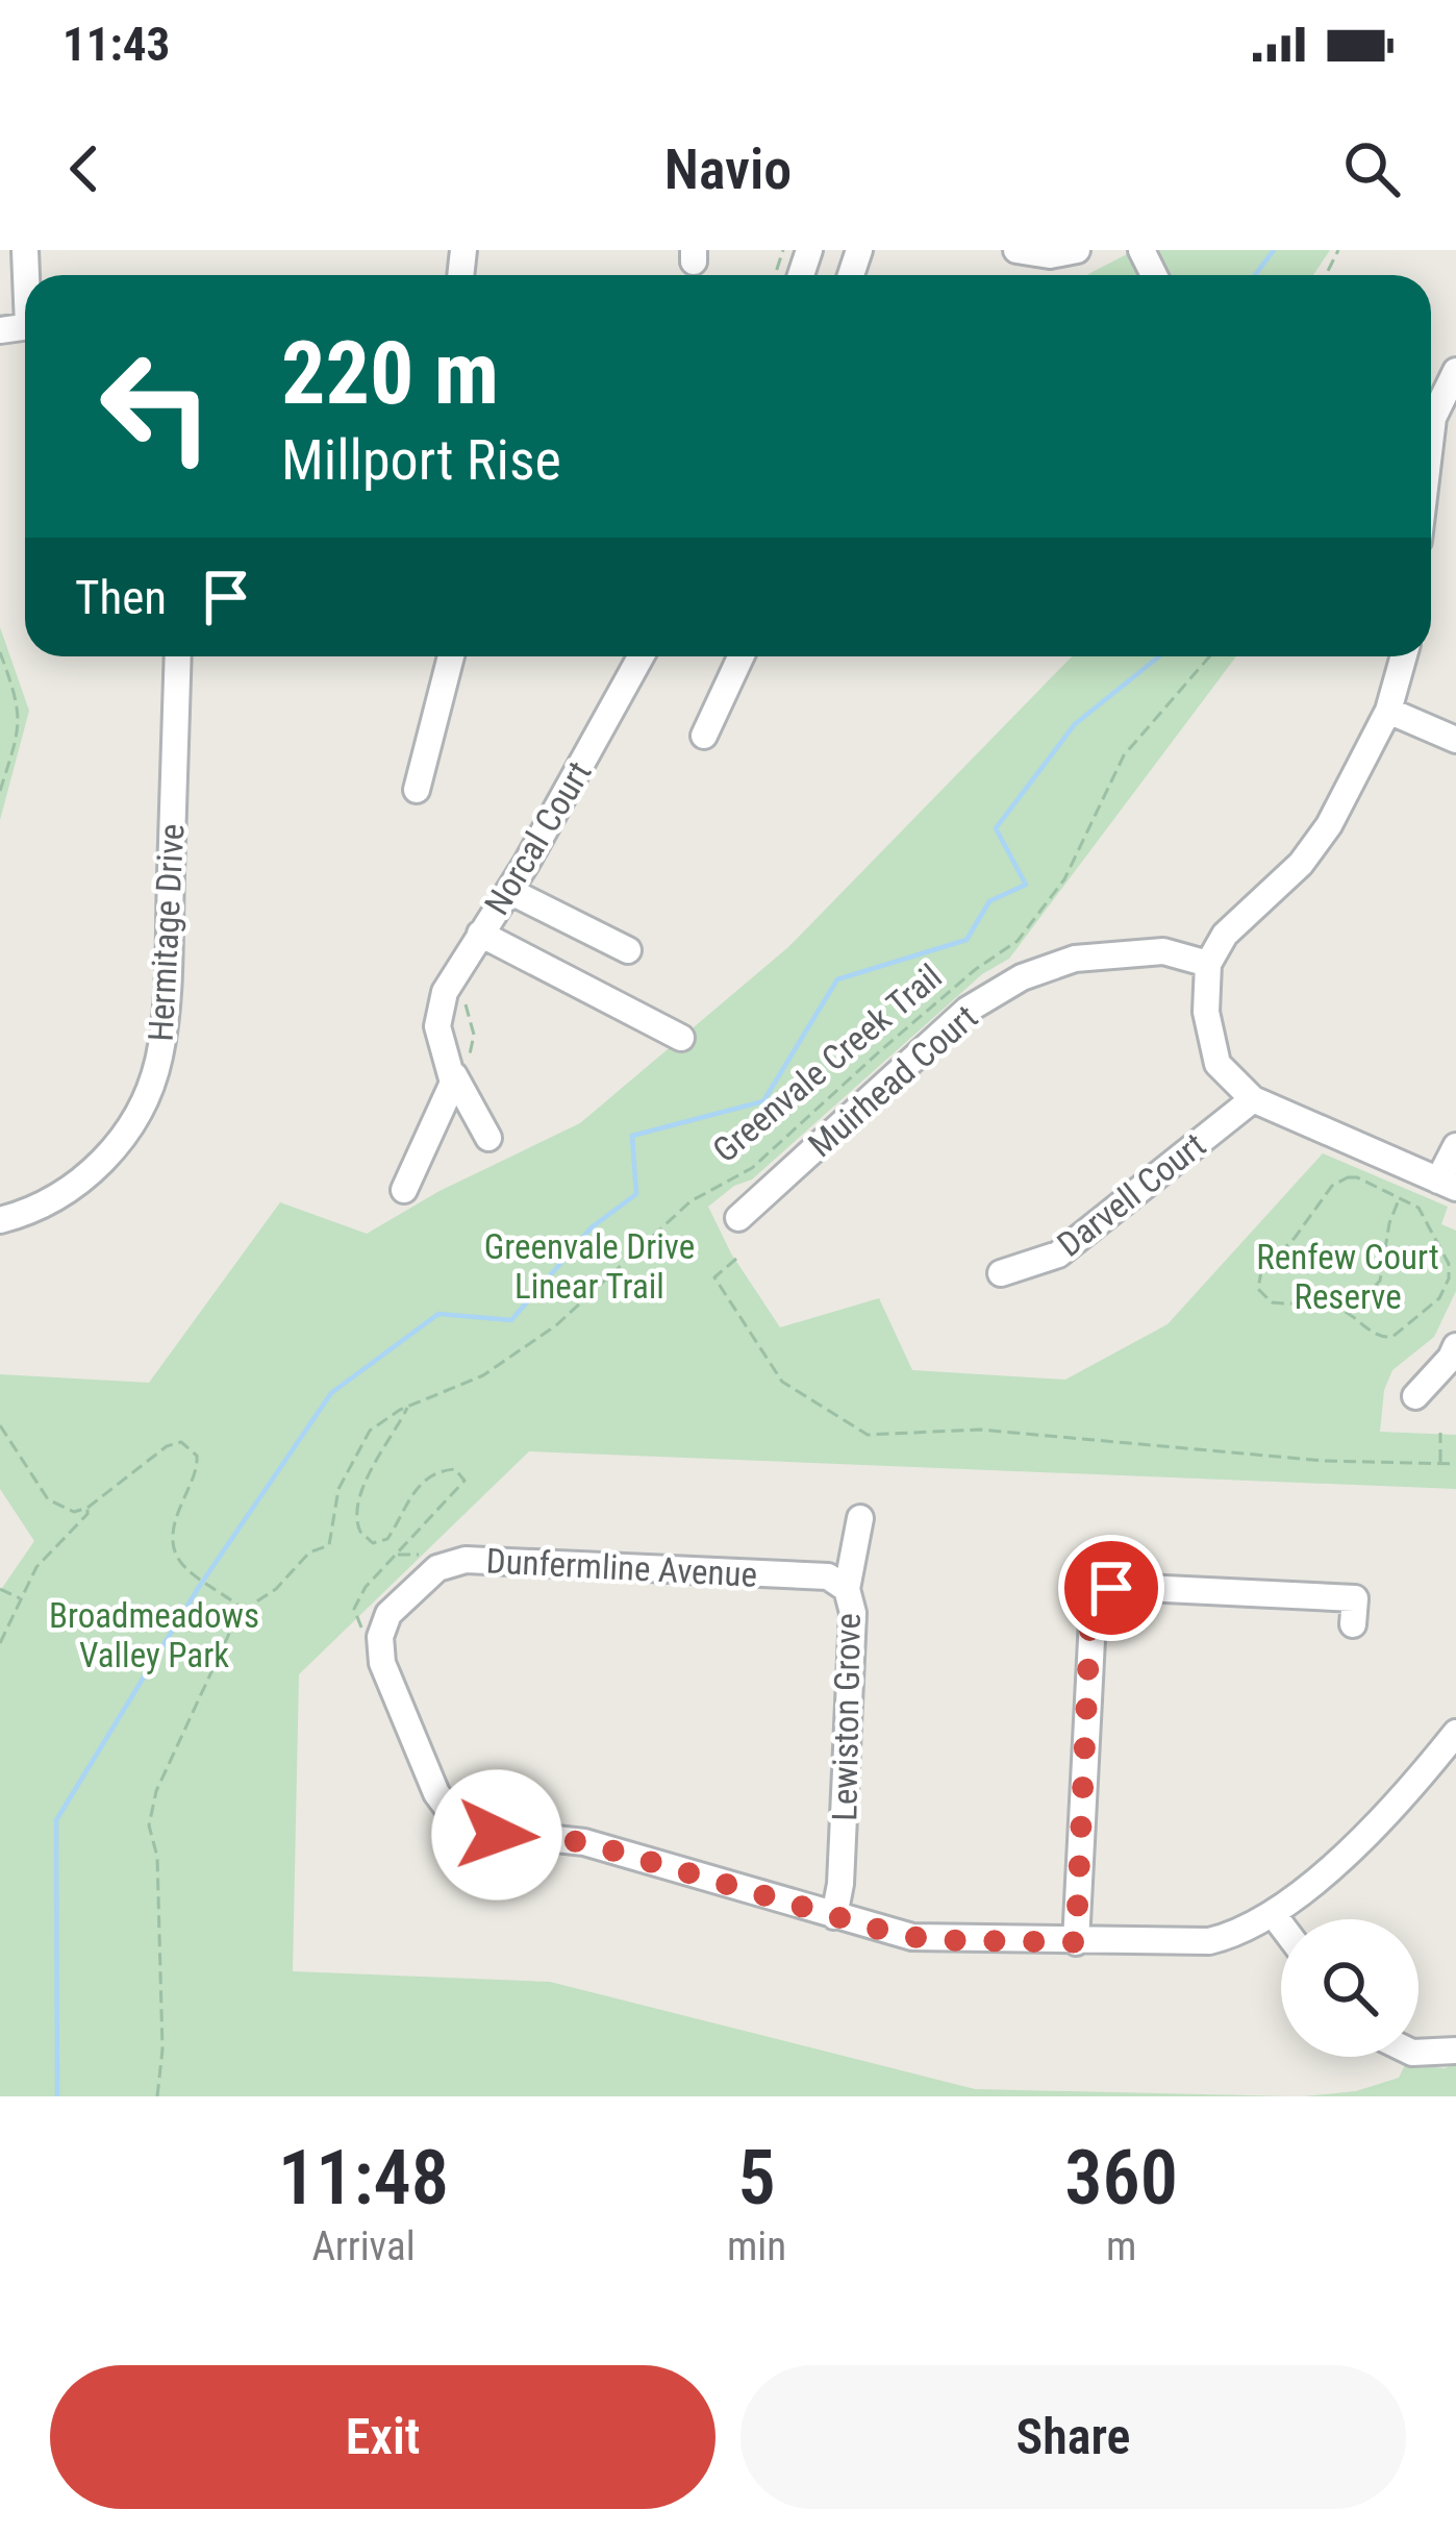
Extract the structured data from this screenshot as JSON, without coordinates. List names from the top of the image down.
{
  "streets": {
    "street": [
      "Norcal Court",
      "Hermitage Drive",
      "Muirhead Court",
      "Darvell Court",
      "Dunfermline Avenue",
      "Lewiston Grove"
    ],
    "path": ["Greenvale Creek Trail"]
  },
  "crossings": [
    ["Dunfermline Avenue", "Lewiston Grove"]
  ],
  "parks": ["Greenvale Drive Linear Trail", "Renfew Court Reserve", "Broadmeadows Valley Park"],
  "page": {
    "status": "11:43",
    "header": "Navio",
    "turn": ["220 m", "Millport Rise"],
    "then": "Then",
    "eta": [
      "11:48",
      "Arrival",
      "5",
      "min",
      "360",
      "m"
    ],
    "buttons": ["Exit", "Share"]
  }
}
